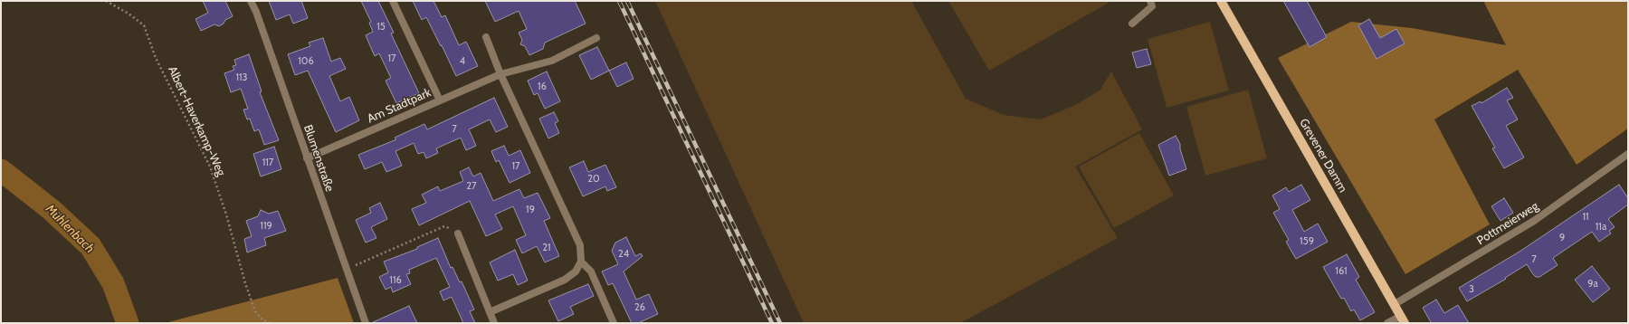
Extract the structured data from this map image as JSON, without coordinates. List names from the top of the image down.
{
  "streets": {
    "main road": ["Grevener Damm"],
    "street": ["Am Stadtpark", "Blumenstraße", "Pottmeierweg"],
    "path": ["Albert-Haverkamp-Weg"]
  },
  "crossings": [
    ["Am Stadtpark", "Blumenstraße"],
    ["Grevener Damm", "Pottmeierweg"]
  ],
  "water": ["Mühlenbach"],
  "house_numbers": [
    "15",
    "17",
    "106",
    "4",
    "113",
    "16",
    "7",
    "117",
    "17",
    "20",
    "27",
    "19",
    "11",
    "119",
    "11a",
    "9",
    "159",
    "21",
    "24",
    "7",
    "161",
    "116",
    "9a",
    "3",
    "26"
  ]
}
